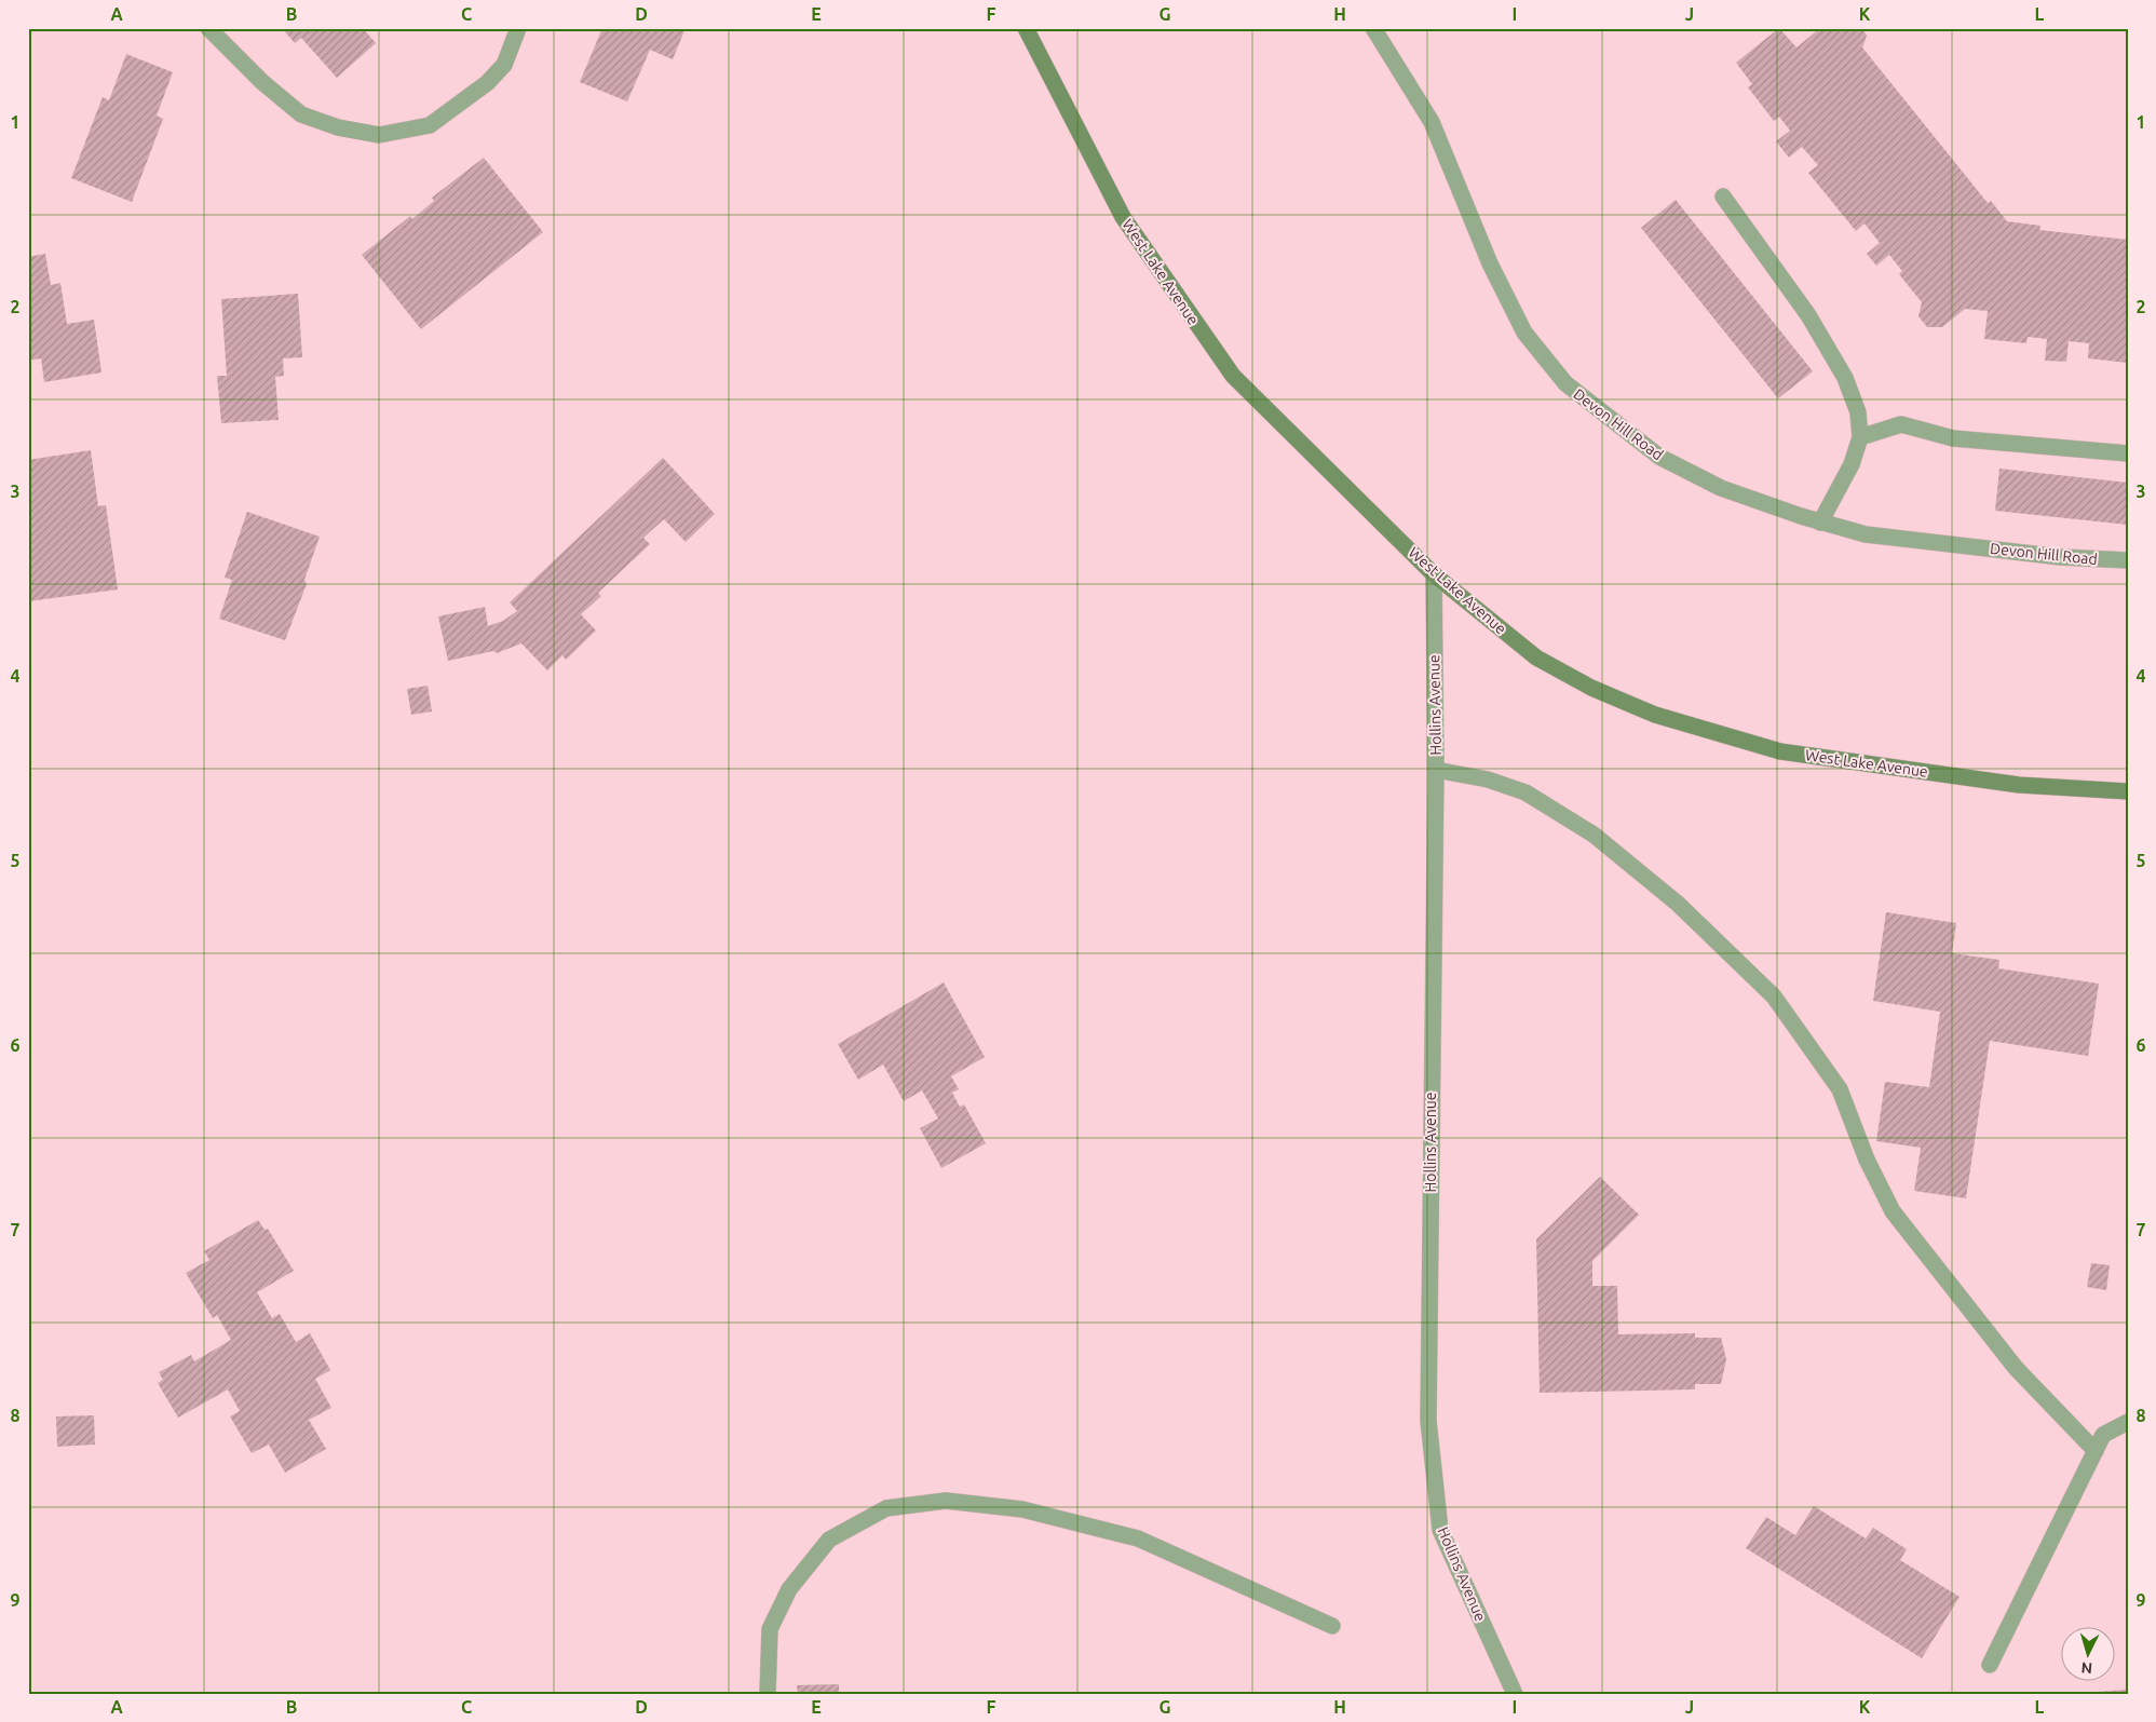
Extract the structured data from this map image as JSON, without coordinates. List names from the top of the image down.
{
  "streets": {
    "street": ["West Lake Avenue", "Devon Hill Road", "Hollins Avenue"]
  },
  "crossings": [
    ["West Lake Avenue", "Hollins Avenue"]
  ],
  "north": "bottom",
  "grid": {
    "columns": [
      "A",
      "B",
      "C",
      "D",
      "E",
      "F",
      "G",
      "H",
      "I",
      "J",
      "K",
      "L"
    ],
    "rows": [
      "1",
      "2",
      "3",
      "4",
      "5",
      "6",
      "7",
      "8",
      "9"
    ]
  }
}
